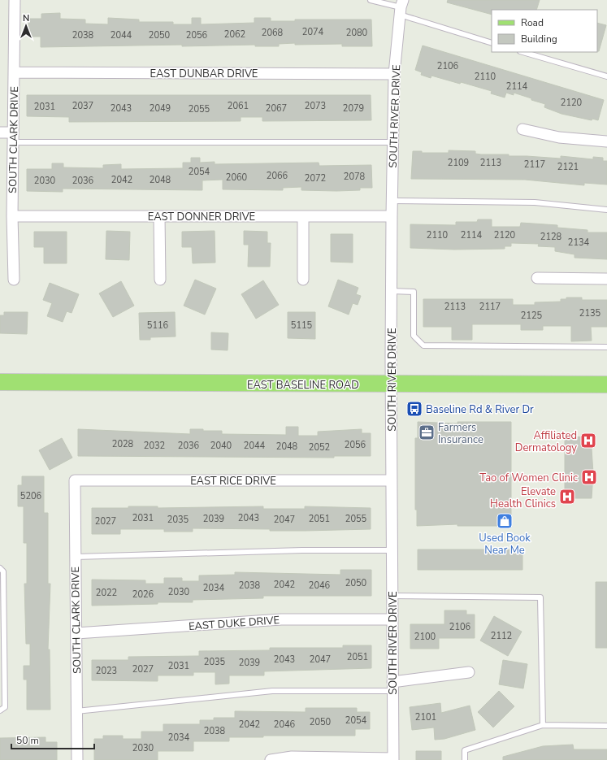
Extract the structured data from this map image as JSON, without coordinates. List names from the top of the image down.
{
  "streets": {
    "main road": ["EAST BASELINE ROAD"],
    "street": [
      "EAST DUNBAR DRIVE",
      "SOUTH RIVER DRIVE",
      "SOUTH CLARK DRIVE",
      "EAST DONNER DRIVE",
      "EAST RICE DRIVE",
      "EAST DUKE DRIVE"
    ]
  },
  "crossings": [
    ["EAST DUNBAR DRIVE", "SOUTH RIVER DRIVE"],
    ["EAST DUNBAR DRIVE", "SOUTH CLARK DRIVE"],
    ["SOUTH RIVER DRIVE", "EAST DONNER DRIVE"],
    ["SOUTH RIVER DRIVE", "EAST BASELINE ROAD"],
    ["SOUTH RIVER DRIVE", "EAST RICE DRIVE"],
    ["SOUTH RIVER DRIVE", "EAST DUKE DRIVE"],
    ["SOUTH CLARK DRIVE", "EAST DONNER DRIVE"],
    ["SOUTH CLARK DRIVE", "EAST RICE DRIVE"],
    ["SOUTH CLARK DRIVE", "EAST DUKE DRIVE"]
  ],
  "places": {
    "bus stop": ["Baseline Rd & River Dr"],
    "office": ["Farmers Insurance"],
    "hospital": ["Affiliated Dermatology", "Tao of Women Clinic", "Elevate Health Clinics"],
    "shop": ["Used Book Near Me"]
  },
  "house_numbers": [
    "2074",
    "2068",
    "2080",
    "2062",
    "2038",
    "2044",
    "2050",
    "2056",
    "2106",
    "2110",
    "2114",
    "2120",
    "2037",
    "2061",
    "2073",
    "2031",
    "2043",
    "2049",
    "2067",
    "2079",
    "2055",
    "2109",
    "2113",
    "2117",
    "2121",
    "2054",
    "2066",
    "2078",
    "2060",
    "2072",
    "2042",
    "2048",
    "2030",
    "2036",
    "2110",
    "2114",
    "2120",
    "2128",
    "2134",
    "2113",
    "2117",
    "2135",
    "2125",
    "5116",
    "5115",
    "2028",
    "2056",
    "2032",
    "2036",
    "2040",
    "2044",
    "2048",
    "2052",
    "5206",
    "2031",
    "2043",
    "2039",
    "2051",
    "2055",
    "2035",
    "2047",
    "2027",
    "2050",
    "2042",
    "2038",
    "2046",
    "2034",
    "2030",
    "2022",
    "2026",
    "2106",
    "2112",
    "2100",
    "2051",
    "2043",
    "2047",
    "2035",
    "2039",
    "2031",
    "2027",
    "2023",
    "2101",
    "2054",
    "2050",
    "2042",
    "2046",
    "2038",
    "2034",
    "2030"
  ],
  "legend": ["Road", "Building"],
  "scale_bar": "50 m",
  "north": "top"
}
